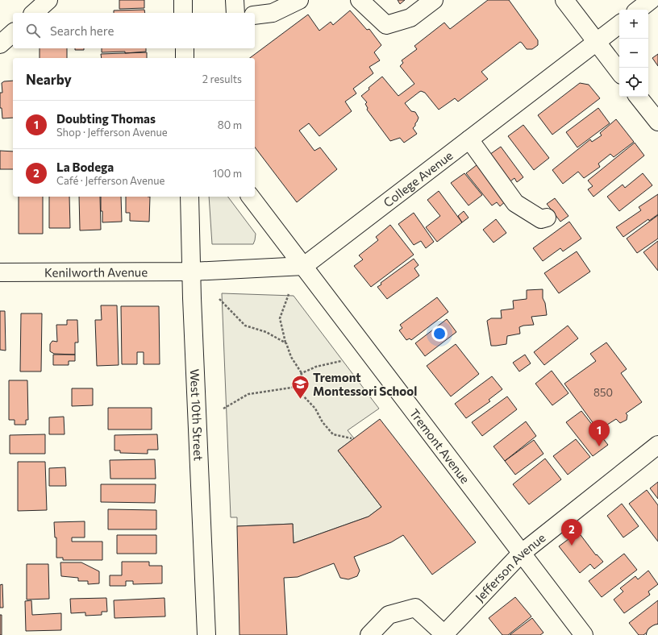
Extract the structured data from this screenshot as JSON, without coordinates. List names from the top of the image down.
{
  "streets": {
    "street": [
      "College Avenue",
      "Kenilworth Avenue",
      "West 10th Street",
      "Tremont Avenue",
      "Jefferson Avenue"
    ]
  },
  "crossings": [
    ["College Avenue", "Tremont Avenue"],
    ["Kenilworth Avenue", "West 10th Street"],
    ["Tremont Avenue", "Jefferson Avenue"]
  ],
  "places": {
    "school or university": ["Tremont Montessori School"]
  },
  "house_numbers": ["850"],
  "page": {
    "map_buttons": ["+", "−"],
    "search": "Search here",
    "heading": ["Nearby", "2 results"],
    "list": [
      {
        "mark": "1",
        "name": "Doubting Thomas",
        "note": "Shop · Jefferson Avenue",
        "value": "80 m"
      },
      {
        "mark": "2",
        "name": "La Bodega",
        "note": "Café · Jefferson Avenue",
        "value": "100 m"
      }
    ],
    "pins": ["1", "2"]
  }
}
